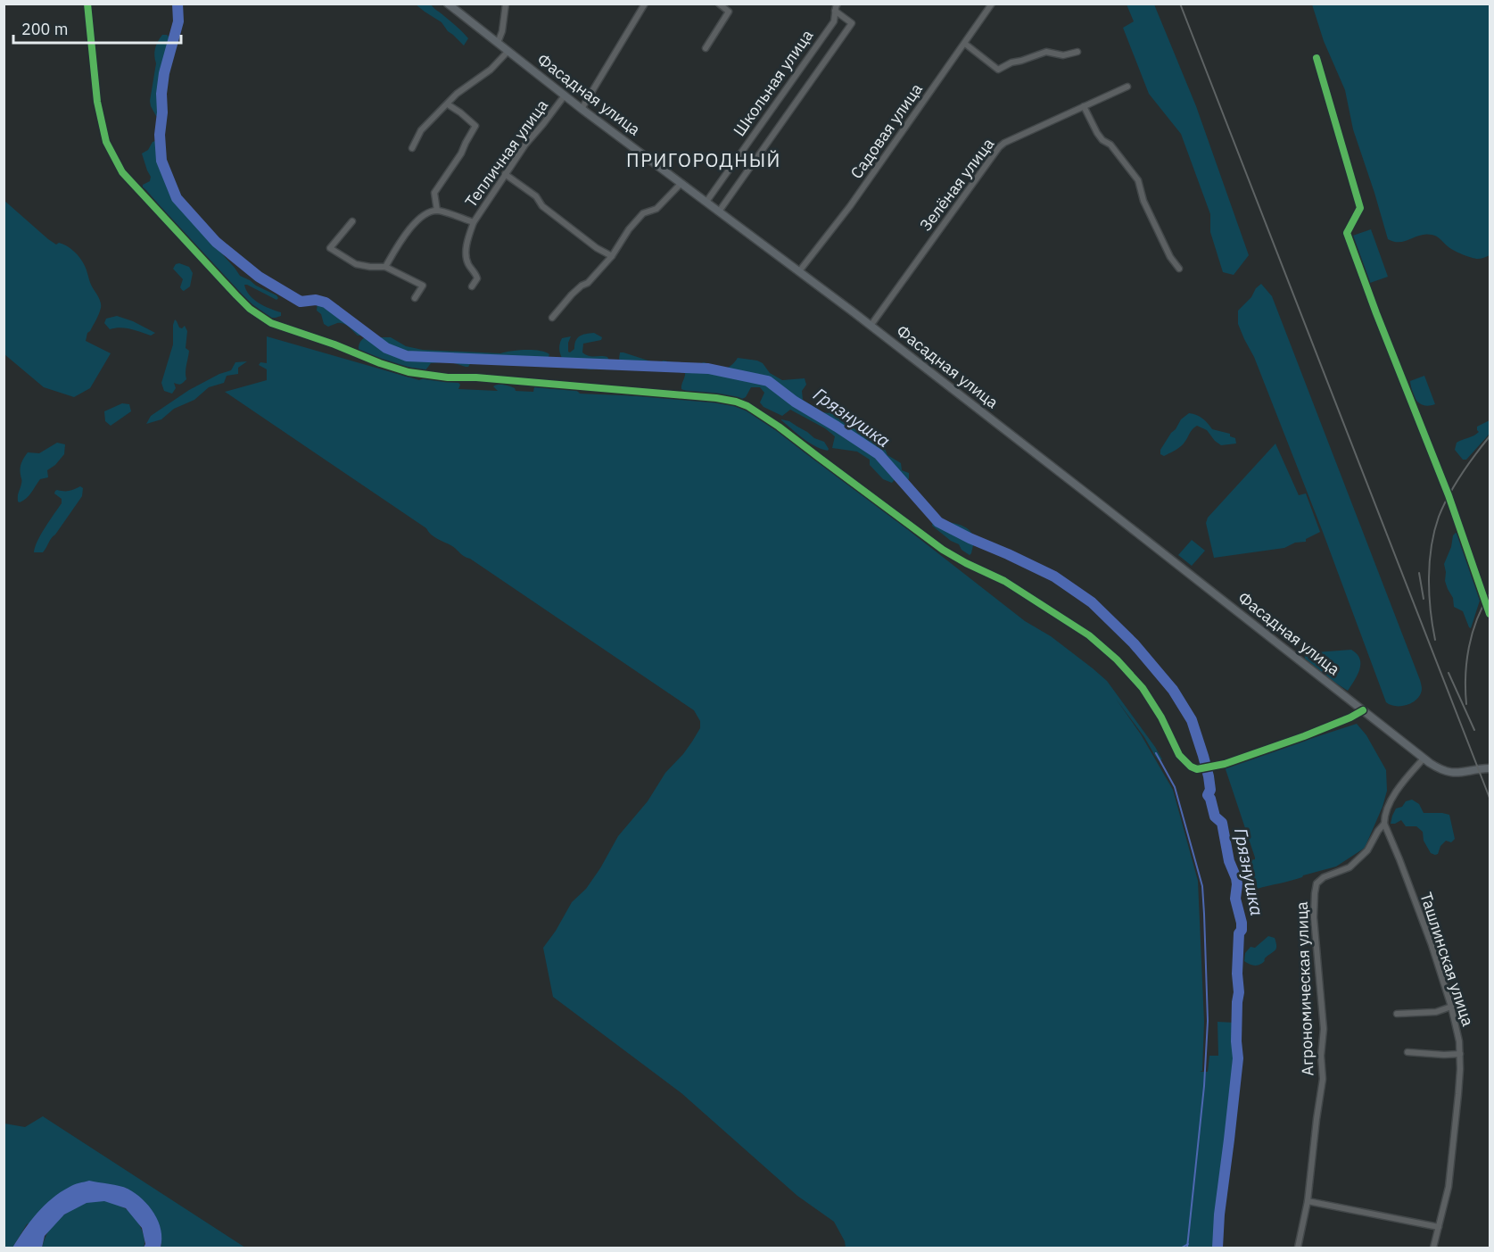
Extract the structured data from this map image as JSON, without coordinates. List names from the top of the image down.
{
  "streets": {
    "main road": ["Фасадная улица"],
    "street": [
      "Школьная улица",
      "Садовая улица",
      "Тепличная улица",
      "Зелёная улица",
      "Ташлинская улица",
      "Агрономическая улица"
    ]
  },
  "crossings": [
    ["Школьная улица", "Фасадная улица"],
    ["Фасадная улица", "Садовая улица"],
    ["Фасадная улица", "Тепличная улица"],
    ["Фасадная улица", "Зелёная улица"],
    ["Ташлинская улица", "Агрономическая улица"]
  ],
  "districts": ["ПРИГОРОДНЫЙ"],
  "water": ["Грязнушка"],
  "scale_bar": "200 m"
}
